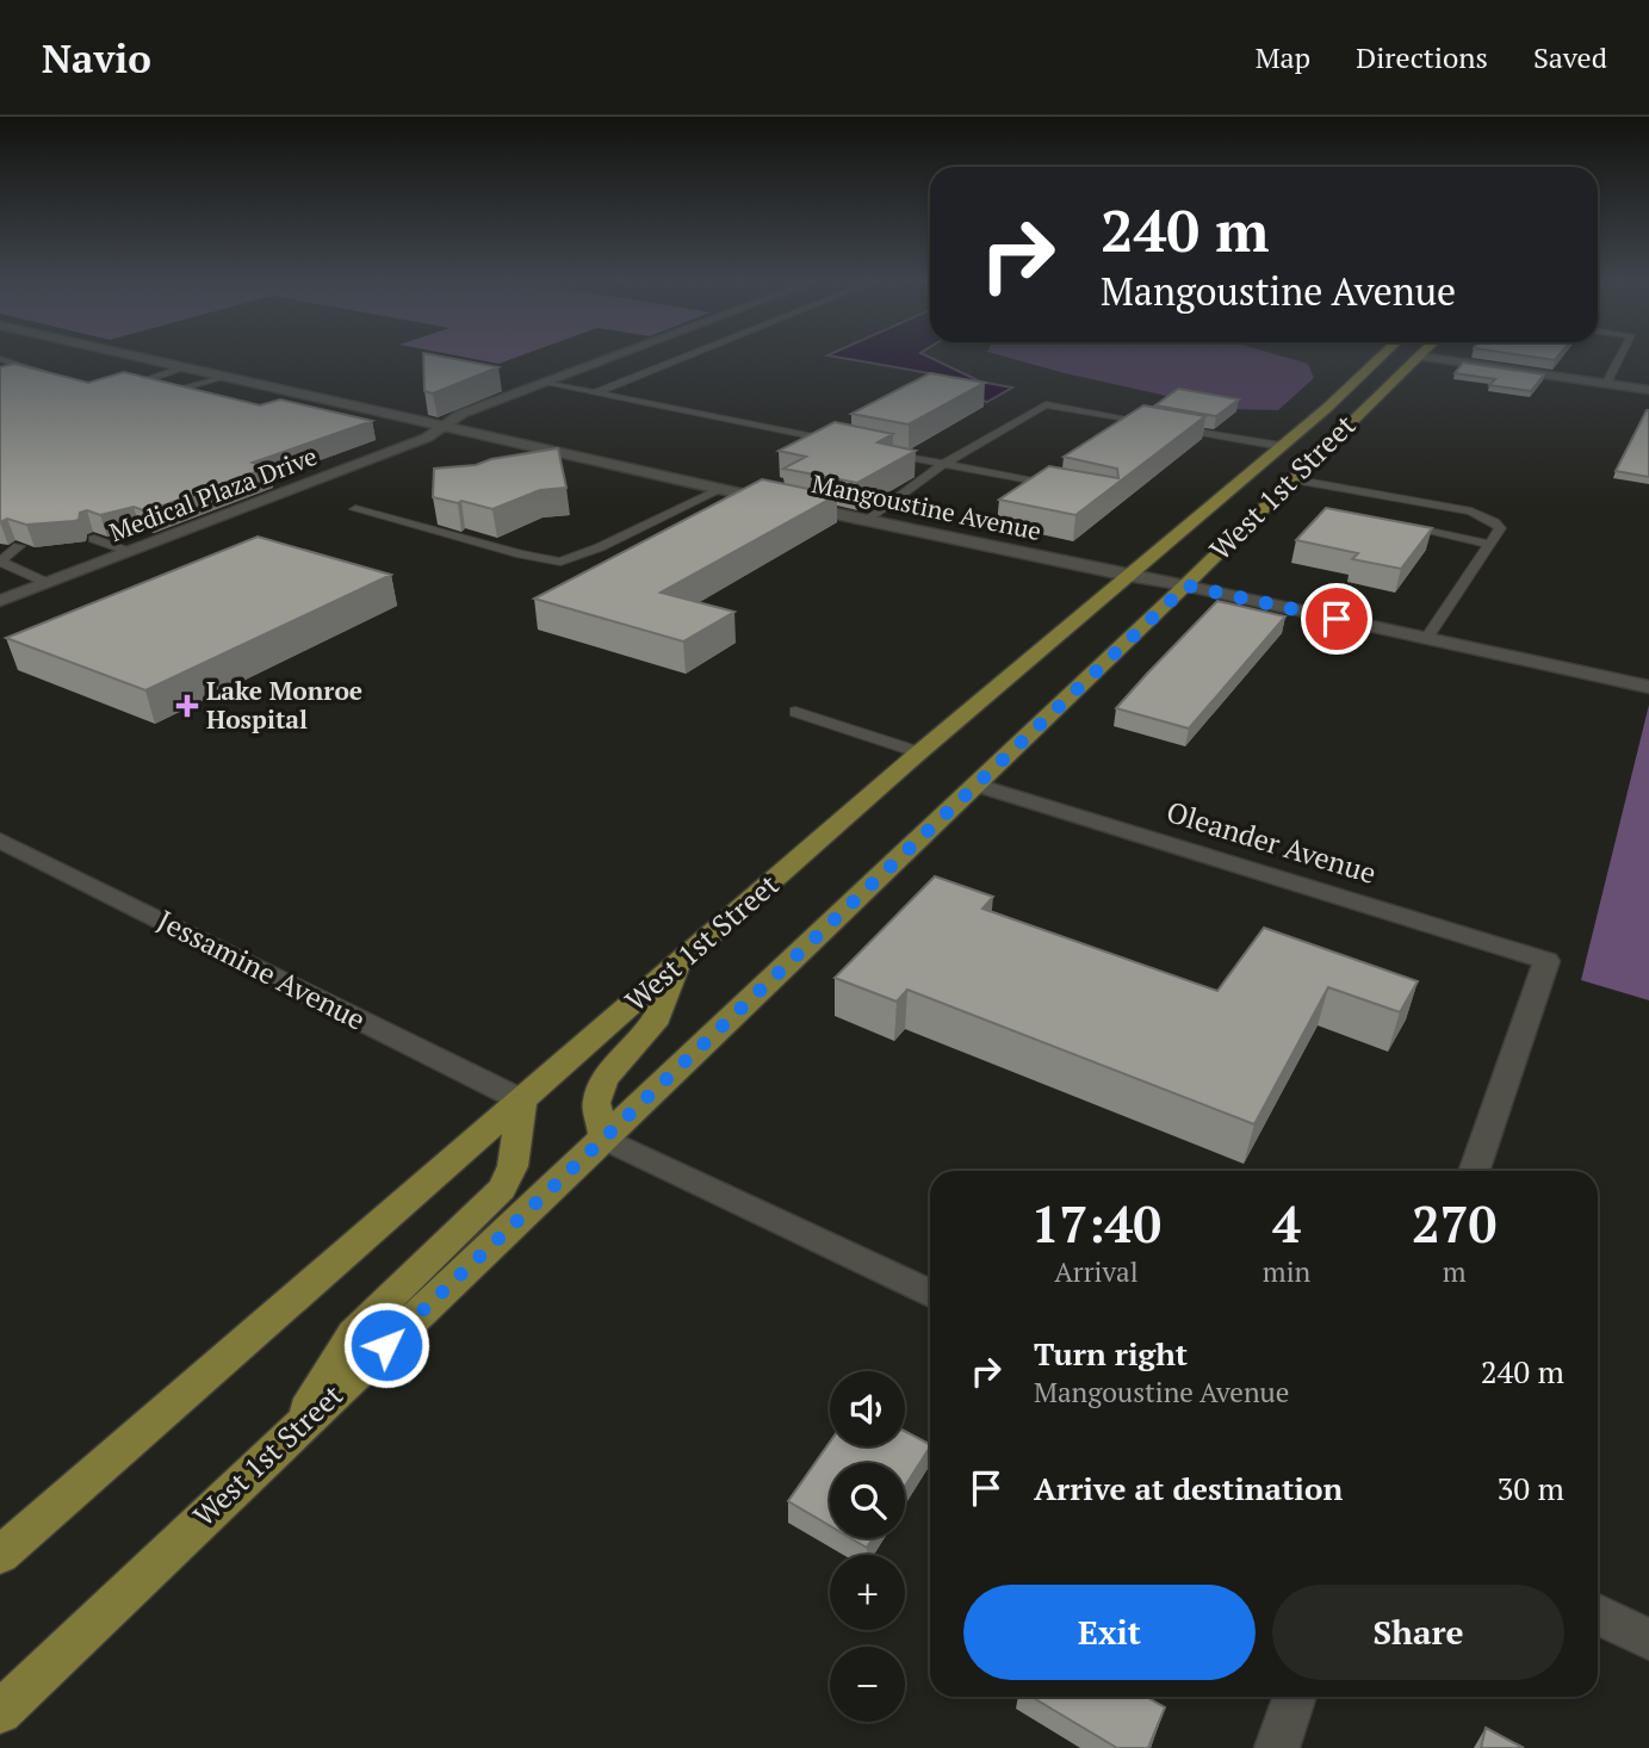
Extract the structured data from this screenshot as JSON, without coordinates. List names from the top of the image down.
{
  "streets": {
    "main road": ["West 1st Street"],
    "street": [
      "Medical Plaza Drive",
      "Mangoustine Avenue",
      "Oleander Avenue",
      "Jessamine Avenue"
    ]
  },
  "crossings": [
    ["West 1st Street", "Mangoustine Avenue"],
    ["West 1st Street", "Oleander Avenue"],
    ["West 1st Street", "Jessamine Avenue"],
    ["Medical Plaza Drive", "Mangoustine Avenue"]
  ],
  "places": {
    "health": ["Lake Monroe Hospital"]
  },
  "page": {
    "header": "Navio",
    "nav": ["Map", "Directions", "Saved"],
    "turn": ["240 m", "Mangoustine Avenue"],
    "eta": [
      "17:40",
      "Arrival",
      "4",
      "min",
      "270",
      "m"
    ],
    "list": [
      {
        "name": "Turn right",
        "note": "Mangoustine Avenue",
        "value": "240 m"
      },
      {
        "name": "Arrive at destination",
        "value": "30 m"
      }
    ],
    "map_buttons": ["+", "−"],
    "buttons": ["Exit", "Share"]
  }
}
